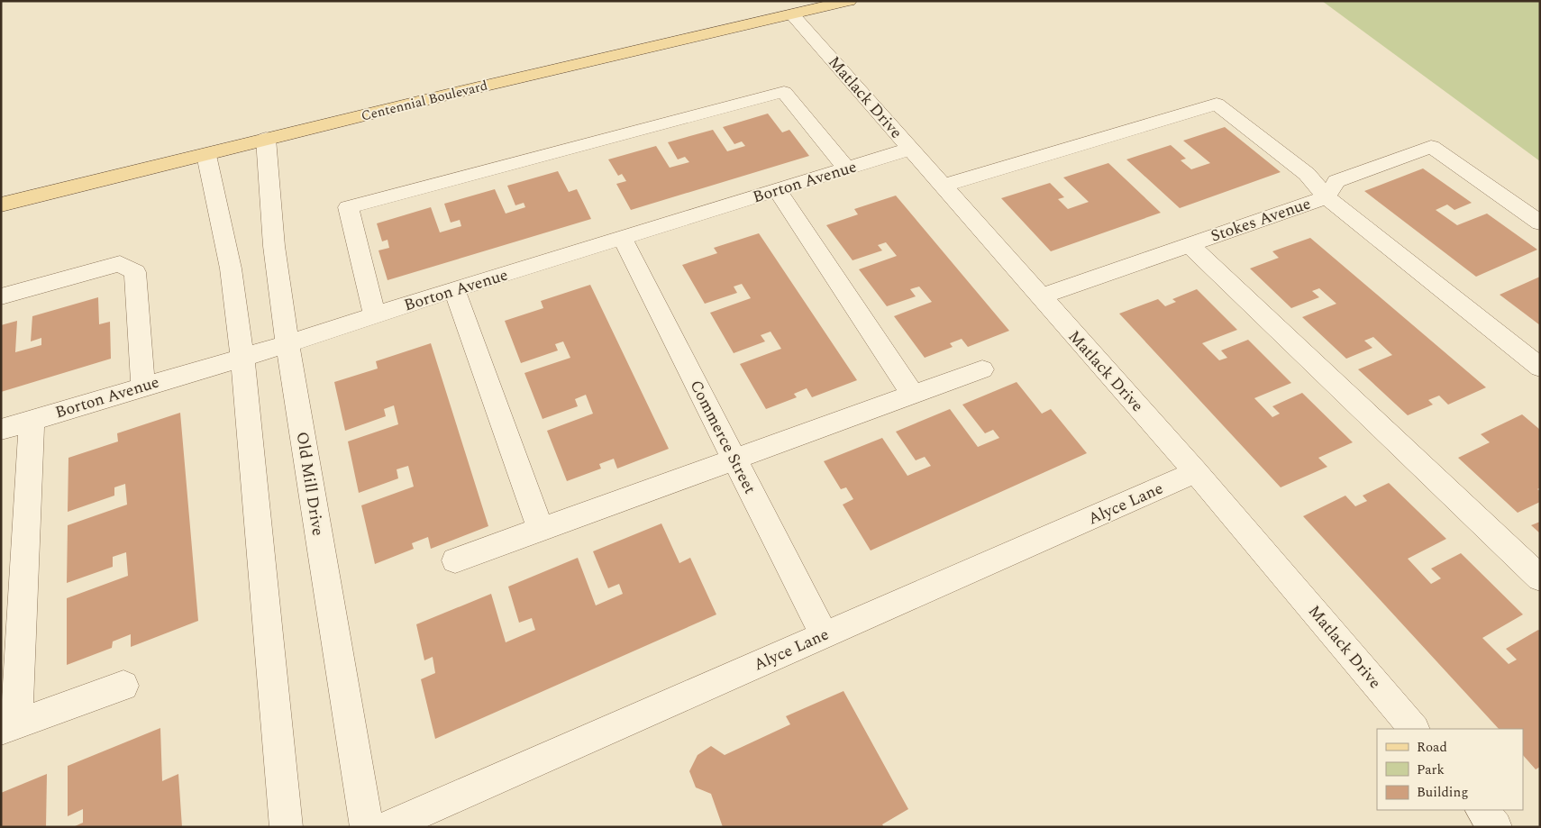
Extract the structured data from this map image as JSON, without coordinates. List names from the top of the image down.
{
  "streets": {
    "main road": ["Centennial Boulevard"],
    "street": [
      "Matlack Drive",
      "Borton Avenue",
      "Stokes Avenue",
      "Commerce Street",
      "Old Mill Drive",
      "Alyce Lane"
    ]
  },
  "crossings": [
    ["Matlack Drive", "Centennial Boulevard"],
    ["Matlack Drive", "Borton Avenue"],
    ["Matlack Drive", "Stokes Avenue"],
    ["Matlack Drive", "Alyce Lane"],
    ["Centennial Boulevard", "Old Mill Drive"],
    ["Borton Avenue", "Commerce Street"],
    ["Borton Avenue", "Old Mill Drive"],
    ["Commerce Street", "Alyce Lane"]
  ],
  "legend": ["Road", "Park", "Building"]
}
